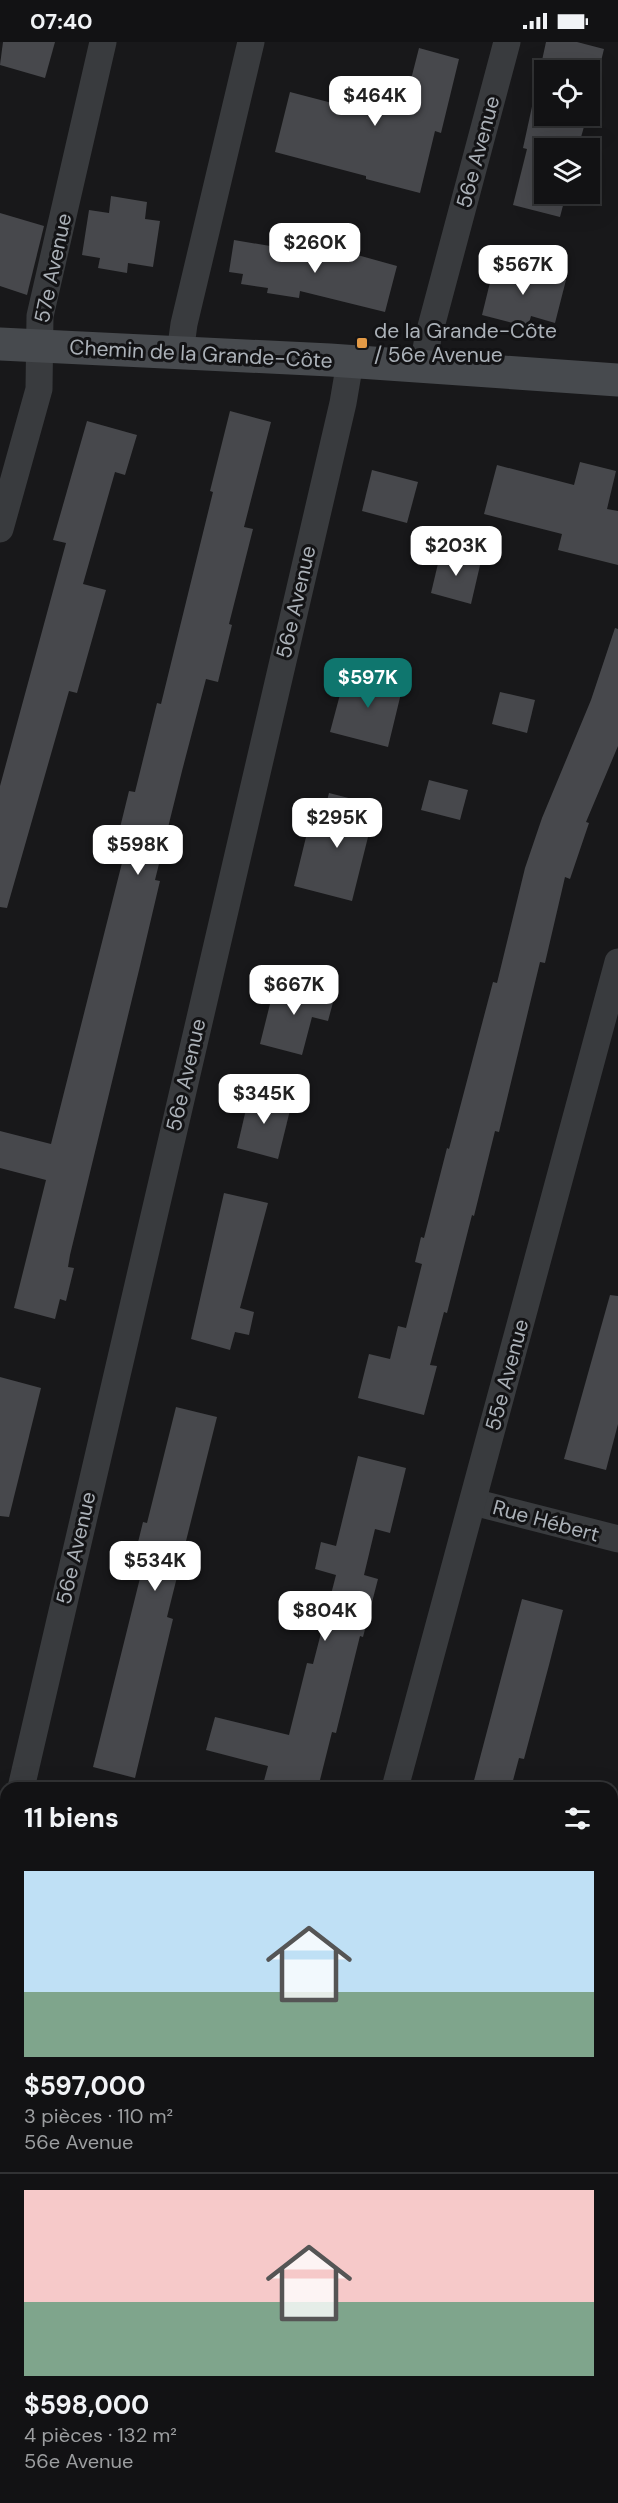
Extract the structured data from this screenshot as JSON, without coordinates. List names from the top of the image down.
{
  "streets": {
    "main road": ["Chemin de la Grande-Côte"],
    "street": [
      "56e Avenue",
      "57e Avenue",
      "55e Avenue",
      "Rue Hébert"
    ]
  },
  "crossings": [
    ["56e Avenue", "Chemin de la Grande-Côte"],
    ["57e Avenue", "Chemin de la Grande-Côte"],
    ["55e Avenue", "Rue Hébert"]
  ],
  "places": {
    "transit": ["de la Grande-Côte / 56e Avenue"]
  },
  "page": {
    "status": "07:40",
    "price": [
      "$464K",
      "$260K",
      "$567K",
      "$203K",
      "$597K",
      "$295K",
      "$598K",
      "$667K",
      "$345K",
      "$534K",
      "$804K"
    ],
    "heading": "11 biens",
    "list": [
      {
        "name": "$597,000",
        "note": "3 pièces · 110 m² · 56e Avenue"
      },
      {
        "name": "$598,000",
        "note": "4 pièces · 132 m² · 56e Avenue"
      }
    ]
  }
}
